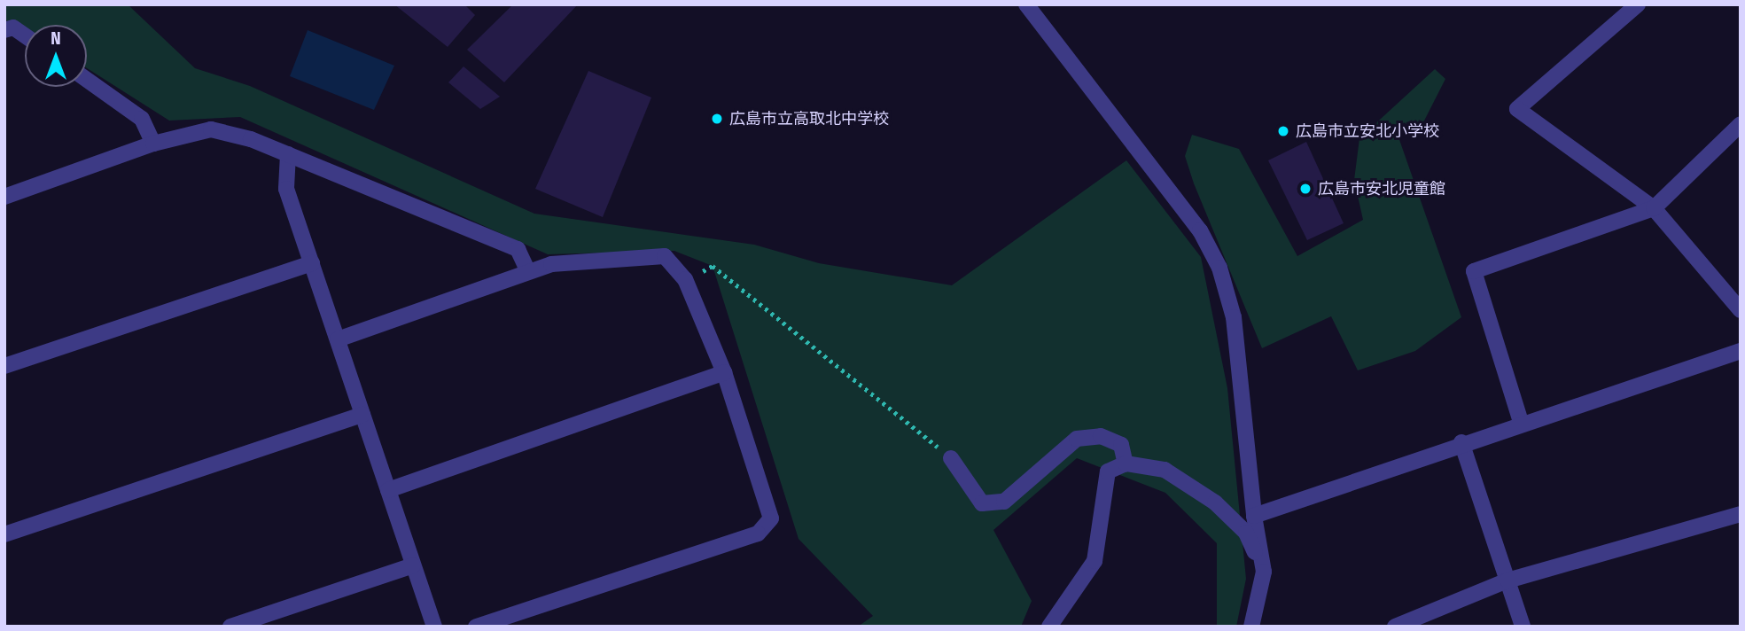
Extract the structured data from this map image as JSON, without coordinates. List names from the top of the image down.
{
  "places": ["広島市立高取北中学校", "広島市立安北小学校", "広島市安北児童館"],
  "north": "top"
}
